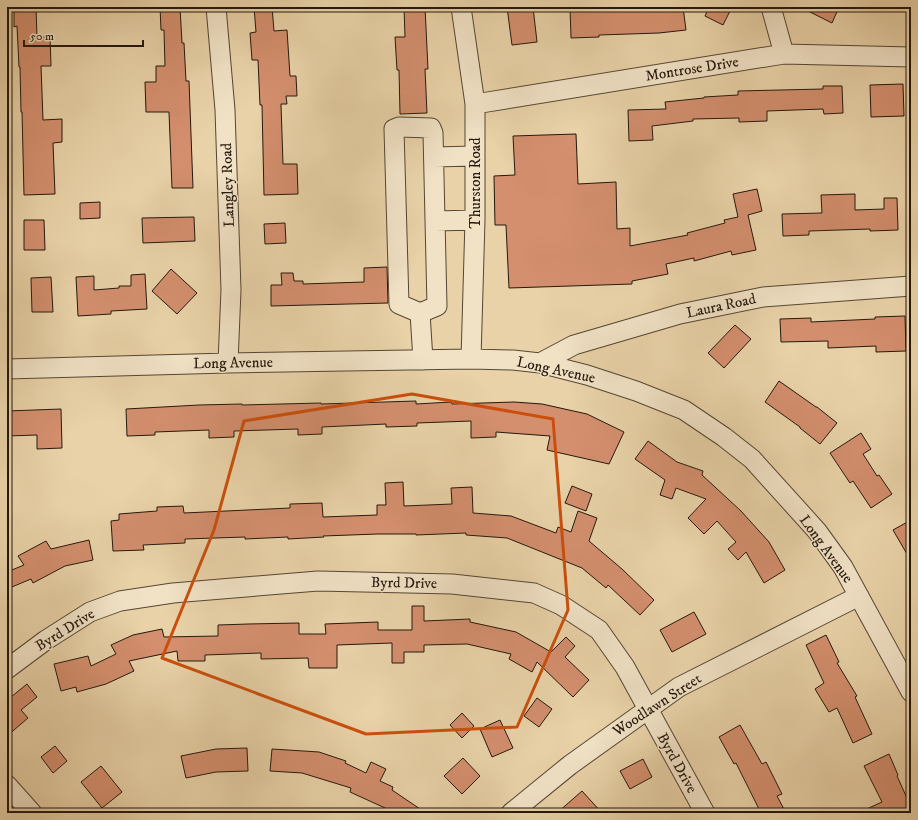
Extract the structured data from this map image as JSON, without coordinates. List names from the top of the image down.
{
  "streets": {
    "street": [
      "Montrose Drive",
      "Thurston Road",
      "Langley Road",
      "Laura Road",
      "Long Avenue",
      "Byrd Drive",
      "Woodlawn Street"
    ]
  },
  "crossings": [
    ["Montrose Drive", "Thurston Road"],
    ["Thurston Road", "Long Avenue"],
    ["Langley Road", "Long Avenue"],
    ["Laura Road", "Long Avenue"],
    ["Long Avenue", "Woodlawn Street"],
    ["Byrd Drive", "Woodlawn Street"]
  ],
  "scale_bar": "50 m"
}
